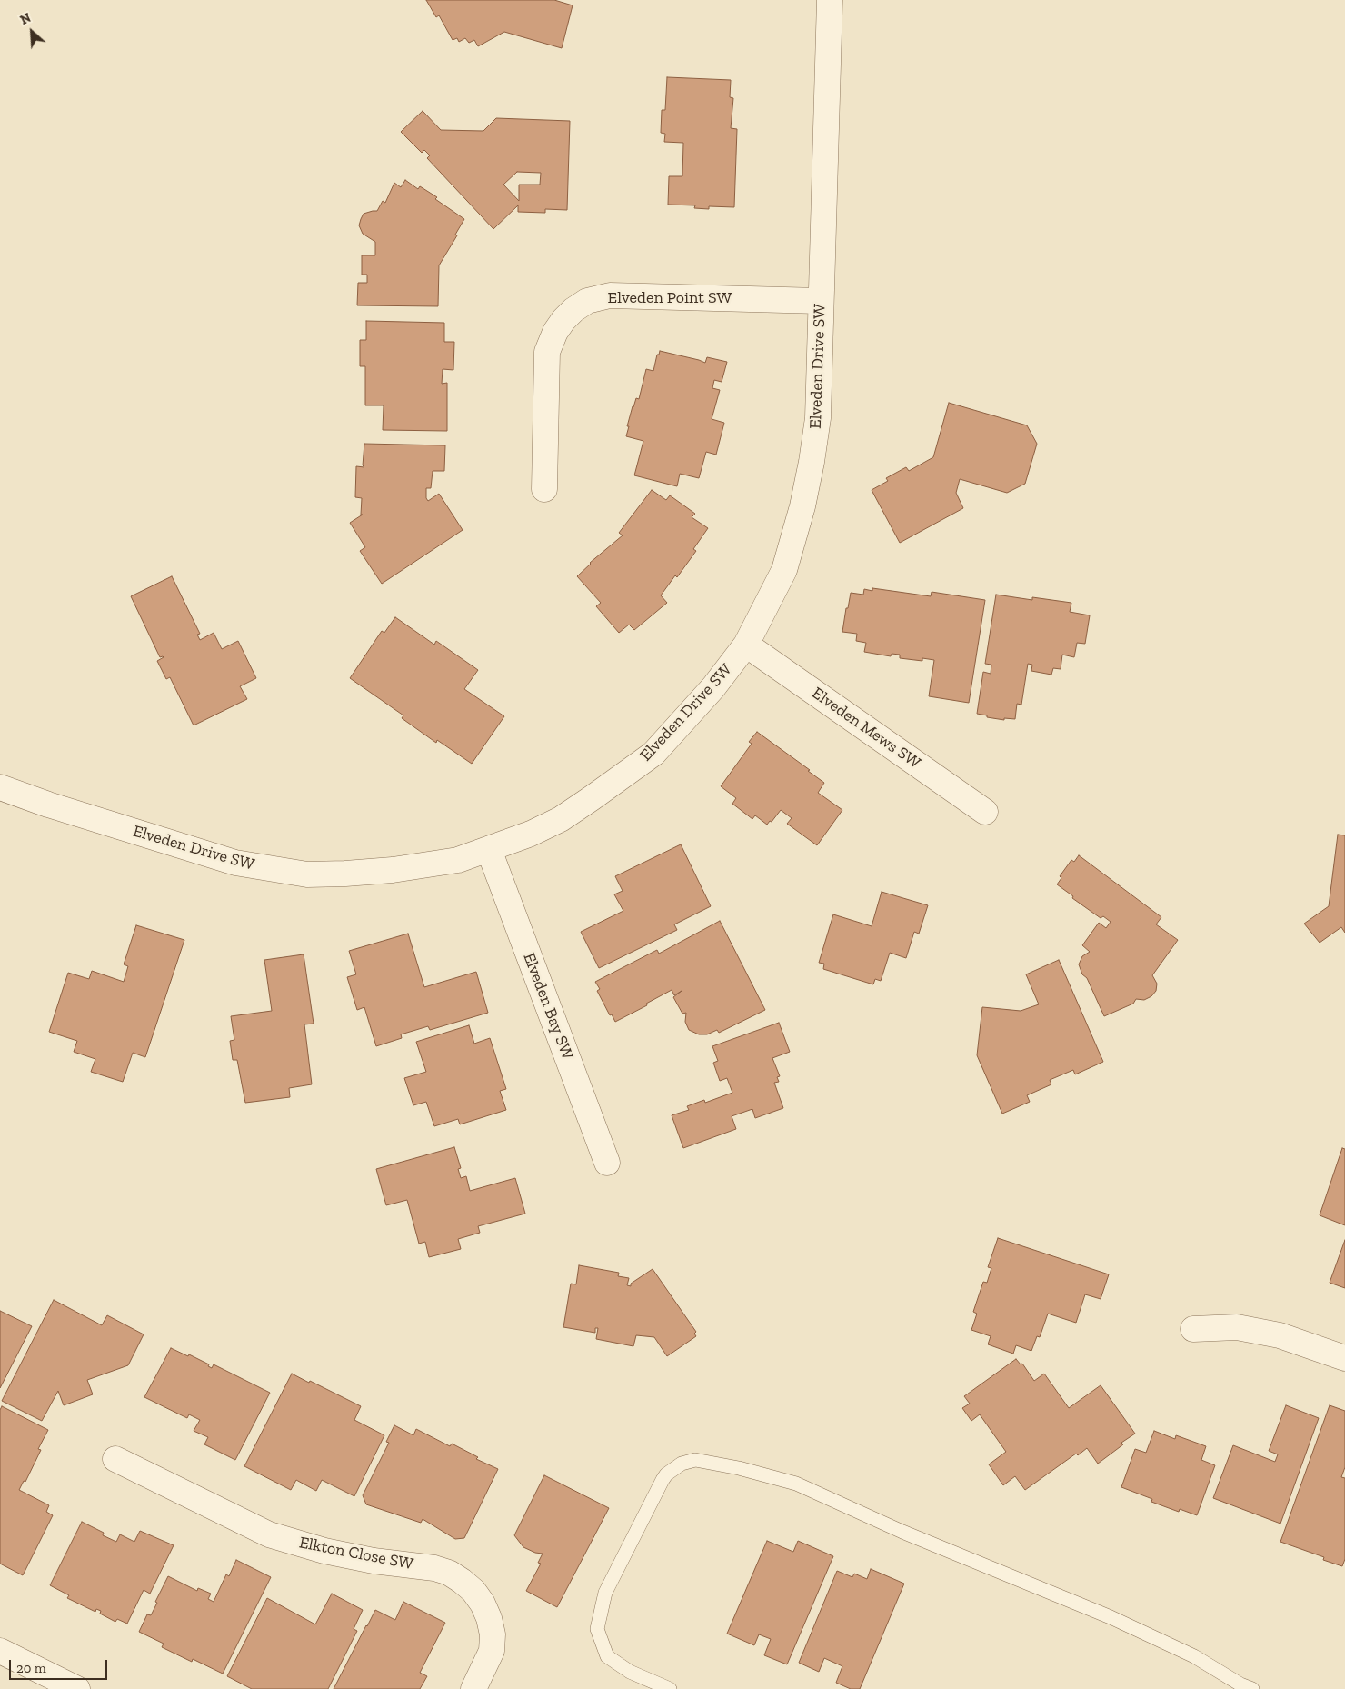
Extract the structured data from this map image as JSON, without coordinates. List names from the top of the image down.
{
  "streets": {
    "street": [
      "Elveden Point SW",
      "Elveden Drive SW",
      "Elveden Mews SW",
      "Elveden Bay SW",
      "Elkton Close SW"
    ]
  },
  "crossings": [
    ["Elveden Point SW", "Elveden Drive SW"],
    ["Elveden Drive SW", "Elveden Mews SW"],
    ["Elveden Drive SW", "Elveden Bay SW"]
  ],
  "scale_bar": "20 m",
  "north": "top left"
}
